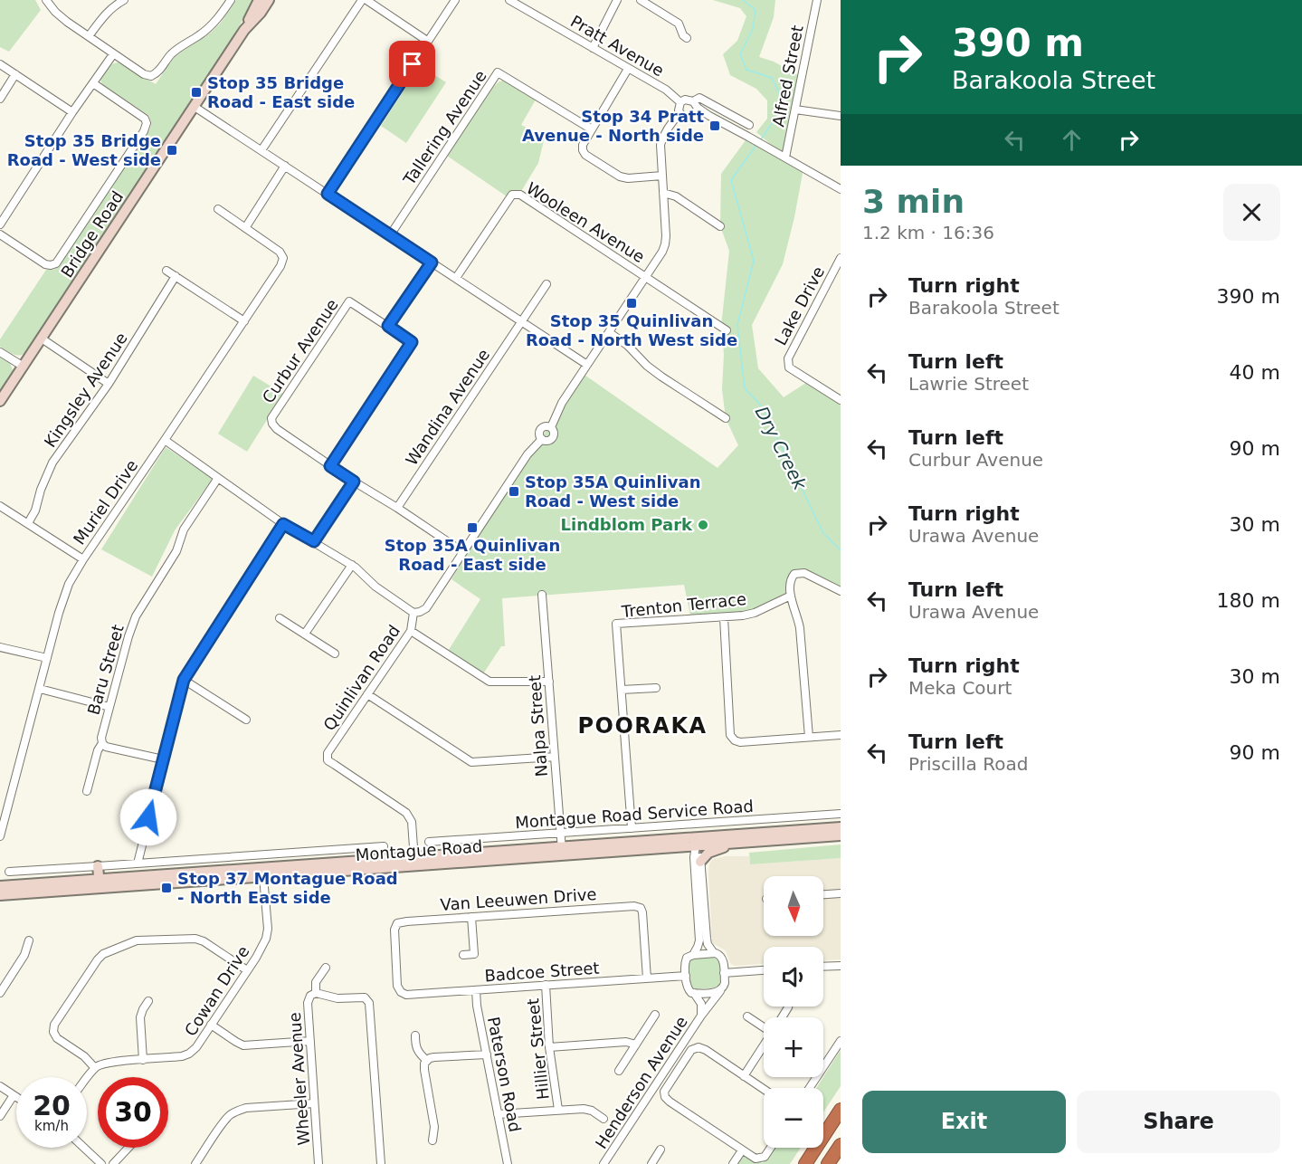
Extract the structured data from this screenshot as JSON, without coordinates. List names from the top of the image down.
{
  "streets": {
    "main road": ["Bridge Road", "Montague Road"],
    "street": [
      "Pratt Avenue",
      "Alfred Street",
      "Tallering Avenue",
      "Wooleen Avenue",
      "Lake Drive",
      "Curbur Avenue",
      "Kingsley Avenue",
      "Wandina Avenue",
      "Muriel Drive",
      "Trenton Terrace",
      "Baru Street",
      "Quinlivan Road",
      "Nalpa Street",
      "Montague Road Service Road",
      "Van Leeuwen Drive",
      "Badcoe Street",
      "Cowan Drive",
      "Hillier Street",
      "Paterson Road",
      "Wheeler Avenue",
      "Henderson Avenue"
    ]
  },
  "crossings": [
    ["Curbur Avenue", "Wandina Avenue"],
    ["Curbur Avenue", "Quinlivan Road"],
    ["Trenton Terrace", "Montague Road Service Road"],
    ["Quinlivan Road", "Montague Road"],
    ["Nalpa Street", "Montague Road Service Road"],
    ["Nalpa Street", "Montague Road"],
    ["Montague Road", "Cowan Drive"],
    ["Van Leeuwen Drive", "Badcoe Street"],
    ["Badcoe Street", "Hillier Street"],
    ["Badcoe Street", "Paterson Road"],
    ["Badcoe Street", "Henderson Avenue"]
  ],
  "districts": ["POORAKA"],
  "water": ["Dry Creek"],
  "places": {
    "transit": [
      "Stop 35 Bridge Road - East side",
      "Stop 34 Pratt Avenue - North side",
      "Stop 35 Bridge Road - West side",
      "Stop 35 Quinlivan Road - North West side",
      "Stop 35A Quinlivan Road - West side",
      "Stop 35A Quinlivan Road - East side",
      "Stop 37 Montague Road - North East side"
    ],
    "other": ["Lindblom Park"]
  },
  "north": "bottom",
  "page": {
    "turn": ["390 m", "Barakoola Street"],
    "heading": ["3 min", "1.2 km · 16:36"],
    "list": [
      {
        "name": "Turn right",
        "note": "Barakoola Street",
        "value": "390 m"
      },
      {
        "name": "Turn left",
        "note": "Lawrie Street",
        "value": "40 m"
      },
      {
        "name": "Turn left",
        "note": "Curbur Avenue",
        "value": "90 m"
      },
      {
        "name": "Turn right",
        "note": "Urawa Avenue",
        "value": "30 m"
      },
      {
        "name": "Turn left",
        "note": "Urawa Avenue",
        "value": "180 m"
      },
      {
        "name": "Turn right",
        "note": "Meka Court",
        "value": "30 m"
      },
      {
        "name": "Turn left",
        "note": "Priscilla Road",
        "value": "90 m"
      }
    ],
    "map_buttons": ["+", "−"],
    "speed": "20 km/h",
    "limit": "30",
    "buttons": ["Exit", "Share"]
  }
}
